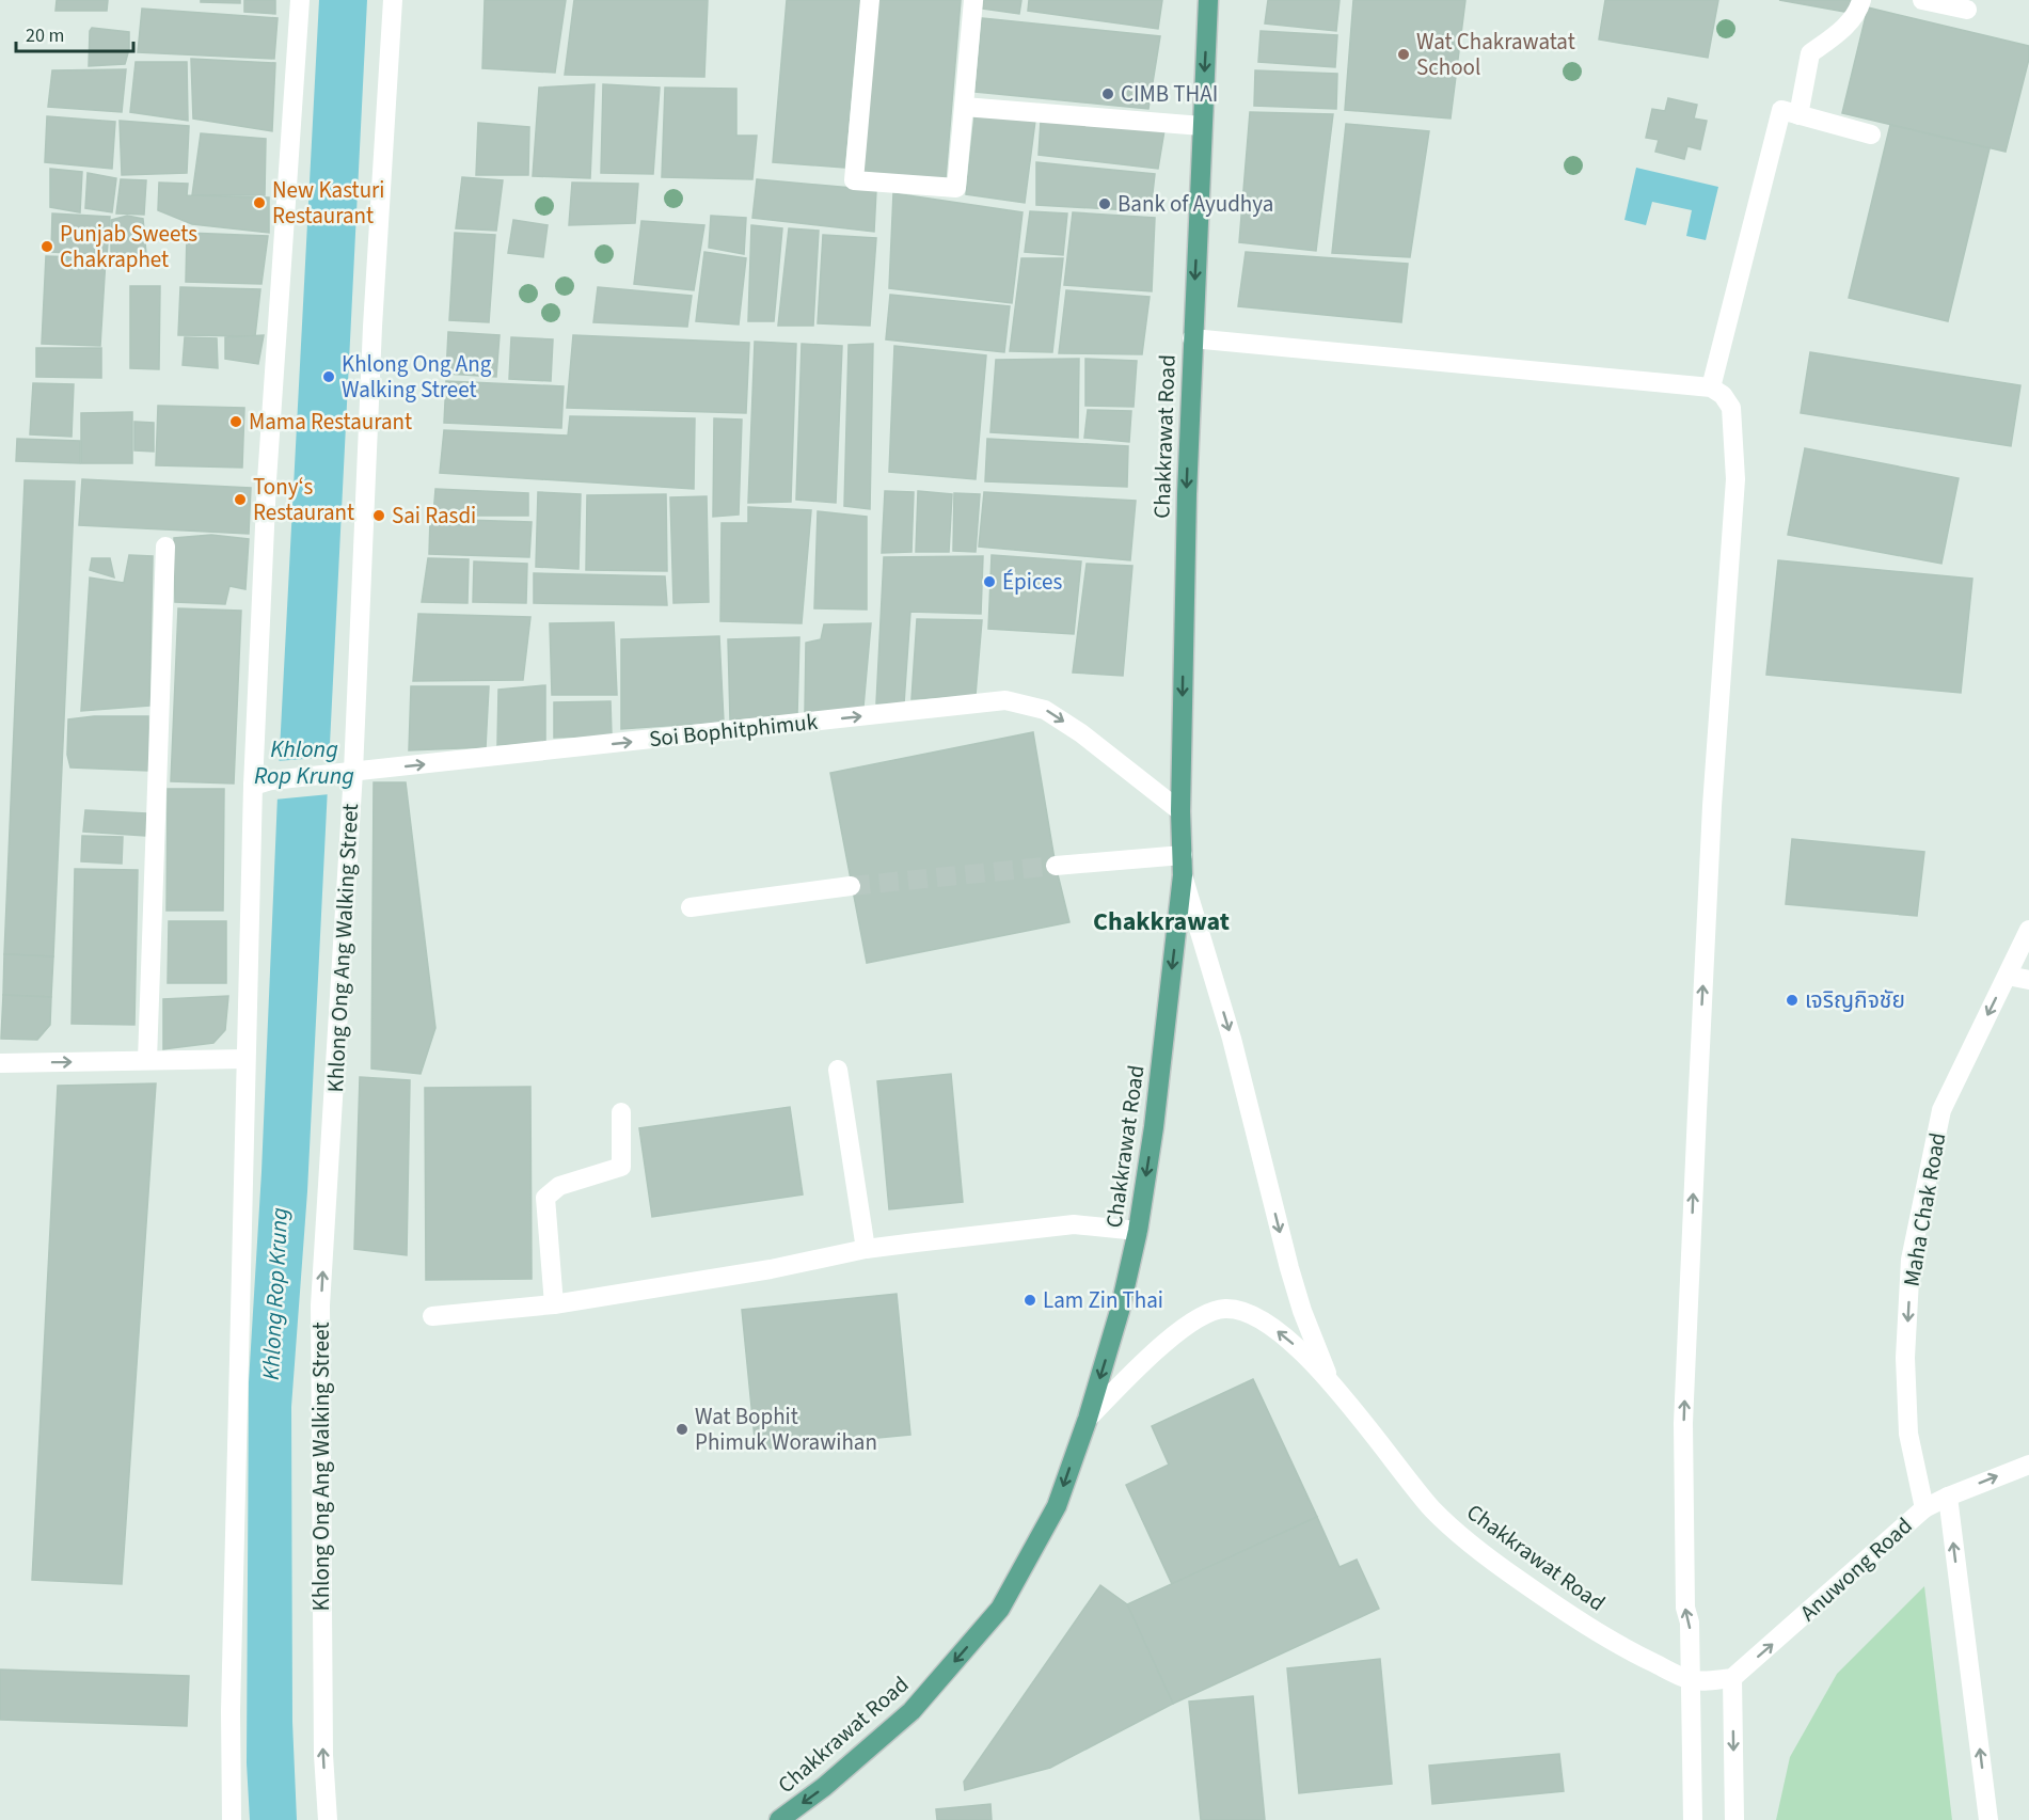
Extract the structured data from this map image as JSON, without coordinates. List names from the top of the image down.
{
  "streets": {
    "main road": ["Chakkrawat Road"],
    "street": [
      "Soi Bophitphimuk",
      "Khlong Ong Ang Walking Street",
      "Maha Chak Road",
      "Anuwong Road"
    ]
  },
  "crossings": [
    ["Chakkrawat Road", "Soi Bophitphimuk"],
    ["Soi Bophitphimuk", "Khlong Ong Ang Walking Street"],
    ["Maha Chak Road", "Anuwong Road"]
  ],
  "one_way": [
    "Chakkrawat Road",
    "Soi Bophitphimuk",
    "Maha Chak Road",
    "Anuwong Road"
  ],
  "districts": ["Chakkrawat"],
  "water": ["Khlong Rop Krung"],
  "places": [
    "Wat Chakrawatat School",
    "CIMB THAI",
    "New Kasturi Restaurant",
    "Bank of Ayudhya",
    "Punjab Sweets Chakraphet",
    "Khlong Ong Ang Walking Street",
    "Mama Restaurant",
    "Tony‘s Restaurant",
    "Sai Rasdi",
    "Épices",
    "เจริญกิจชัย",
    "Lam Zin Thai",
    "Wat Bophit Phimuk Worawihan"
  ],
  "scale_bar": "20 m"
}
